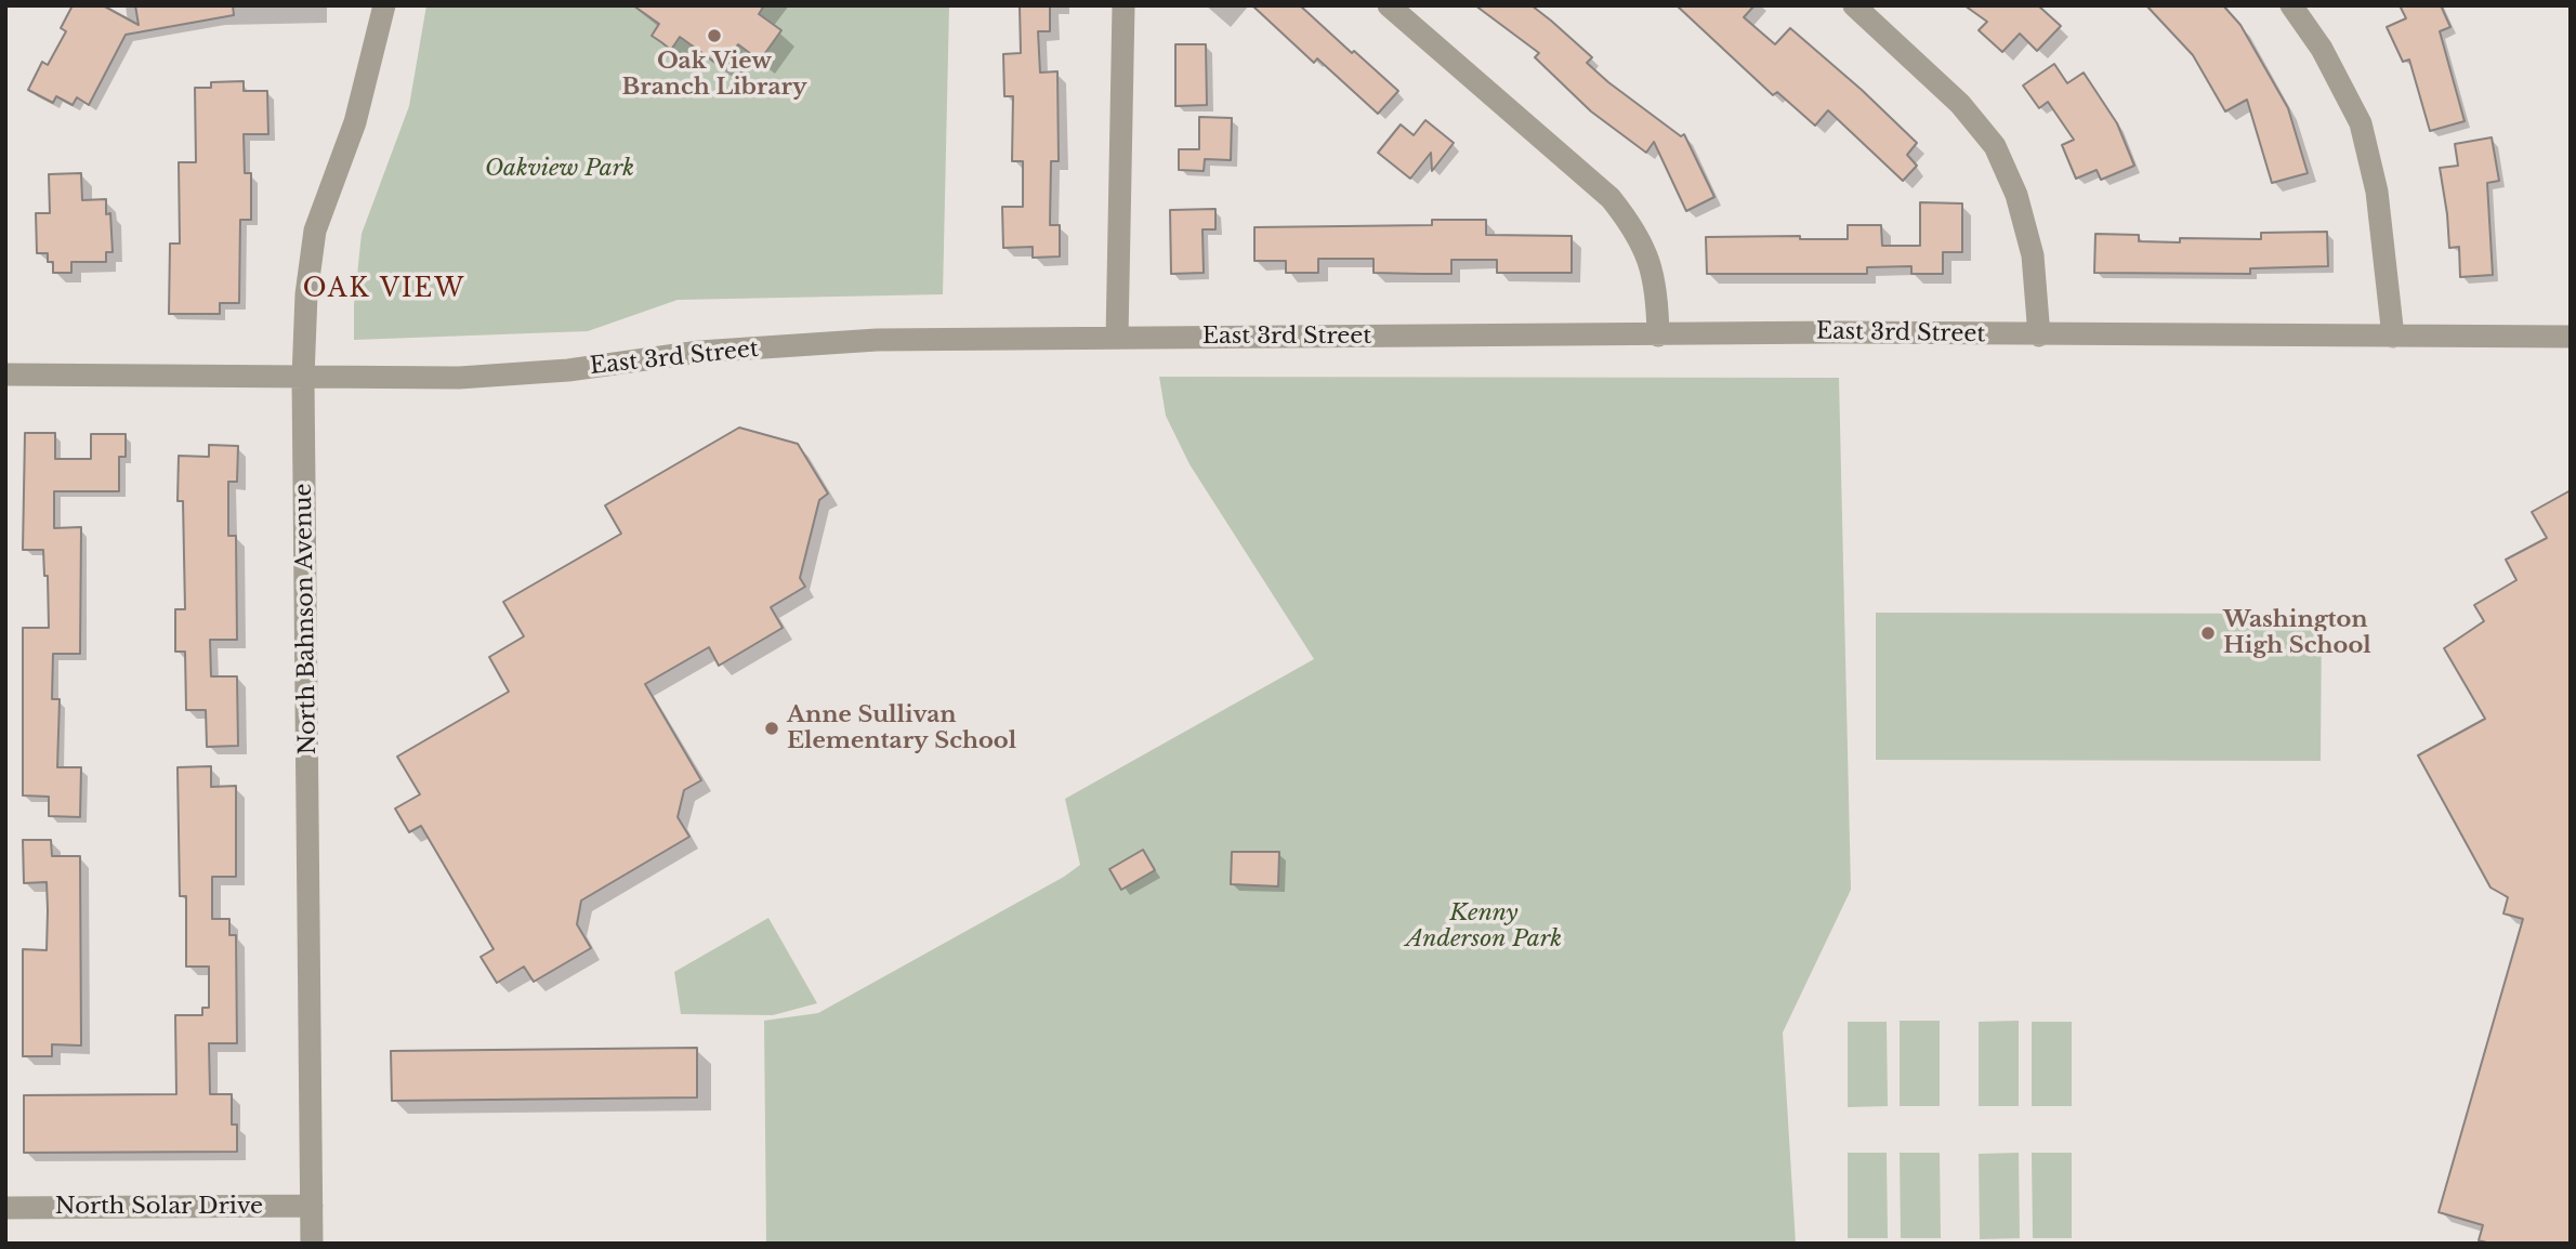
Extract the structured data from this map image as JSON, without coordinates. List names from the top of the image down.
{
  "streets": {
    "street": ["East 3rd Street", "North Bahnson Avenue", "North Solar Drive"]
  },
  "crossings": [
    ["East 3rd Street", "North Bahnson Avenue"],
    ["North Bahnson Avenue", "North Solar Drive"]
  ],
  "districts": ["OAK VIEW"],
  "parks": ["Oakview Park", "Kenny Anderson Park"],
  "places": ["Oak View Branch Library", "Washington High School", "Anne Sullivan Elementary School"]
}
